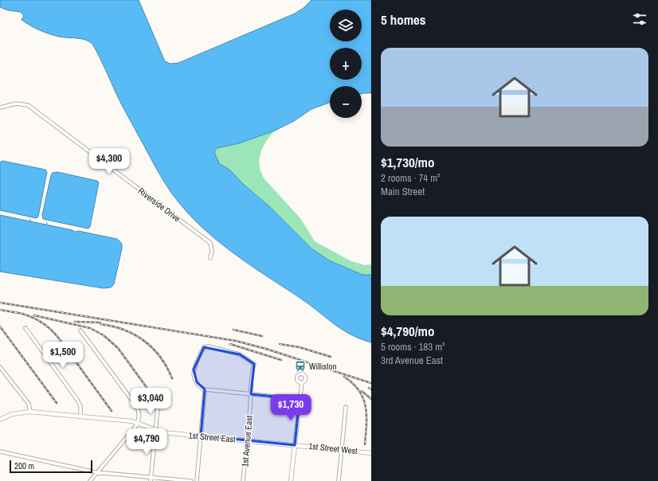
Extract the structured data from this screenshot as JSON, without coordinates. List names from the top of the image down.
{
  "streets": {
    "main road": ["1st Street East", "1st Street West"],
    "street": ["Riverside Drive", "1st Avenue East"]
  },
  "crossings": [
    ["1st Street East", "1st Avenue East"],
    ["1st Street East", "1st Street West"]
  ],
  "places": {
    "station": ["Williston"]
  },
  "scale_bar": "200 m",
  "page": {
    "heading": "5 homes",
    "map_buttons": ["+", "−"],
    "list": [
      {
        "name": "$1,730/mo",
        "note": "2 rooms · 74 m² · Main Street"
      },
      {
        "name": "$4,790/mo",
        "note": "5 rooms · 183 m² · 3rd Avenue East"
      }
    ],
    "price": [
      "$4,300",
      "$1,500",
      "$3,040",
      "$1,730",
      "$4,790"
    ],
    "scale": "200 m"
  }
}
